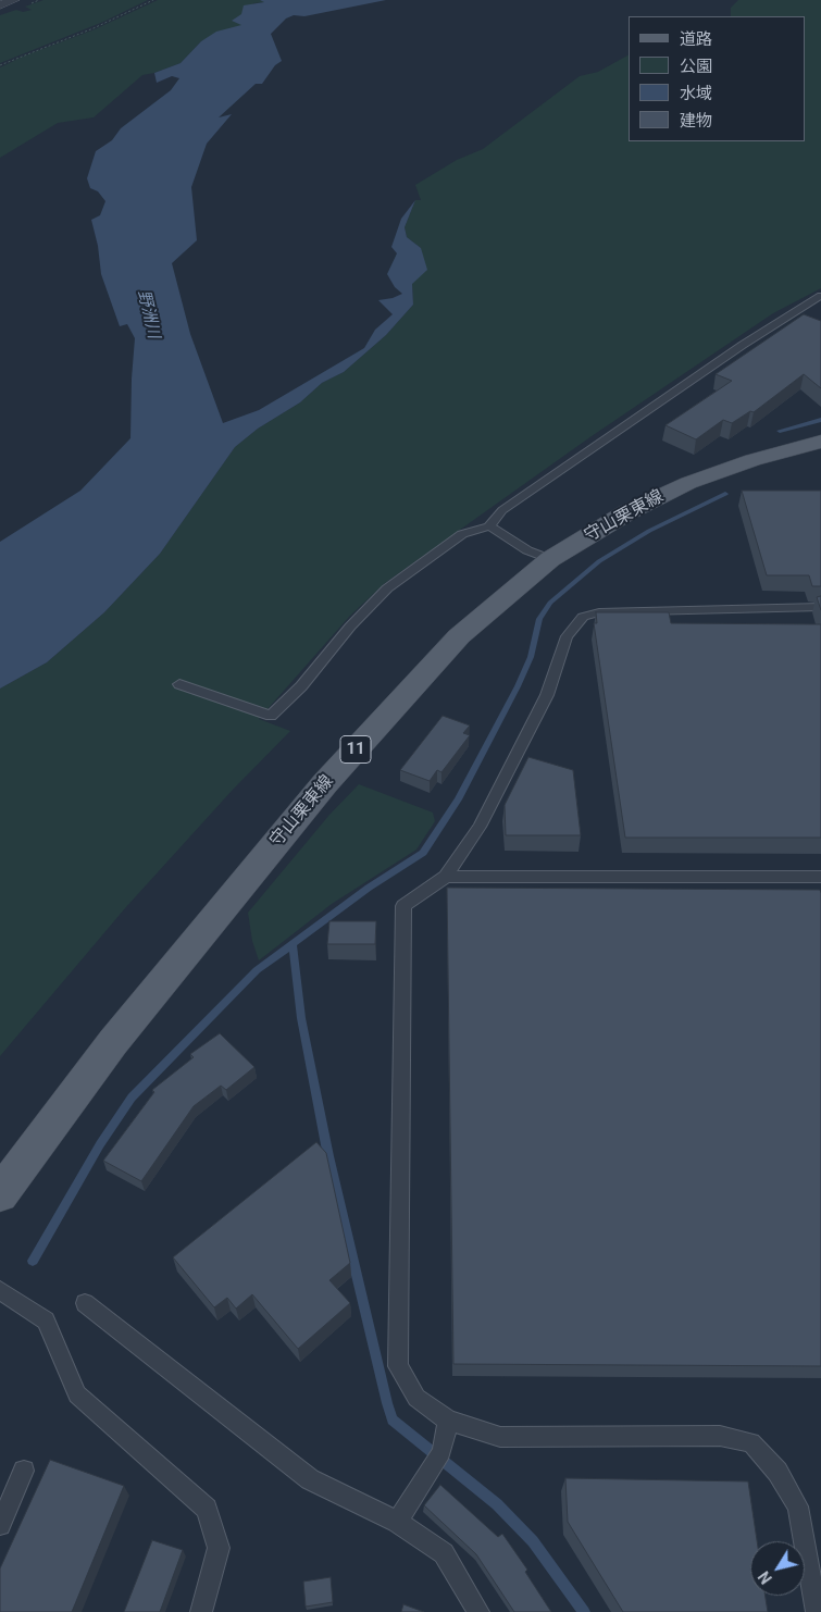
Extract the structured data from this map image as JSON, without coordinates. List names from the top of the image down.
{
  "streets": {
    "main road": ["守山栗東線", "11"]
  },
  "water": ["野洲川"],
  "legend": [
    "道路",
    "公園",
    "水域",
    "建物"
  ],
  "north": "bottom left"
}
